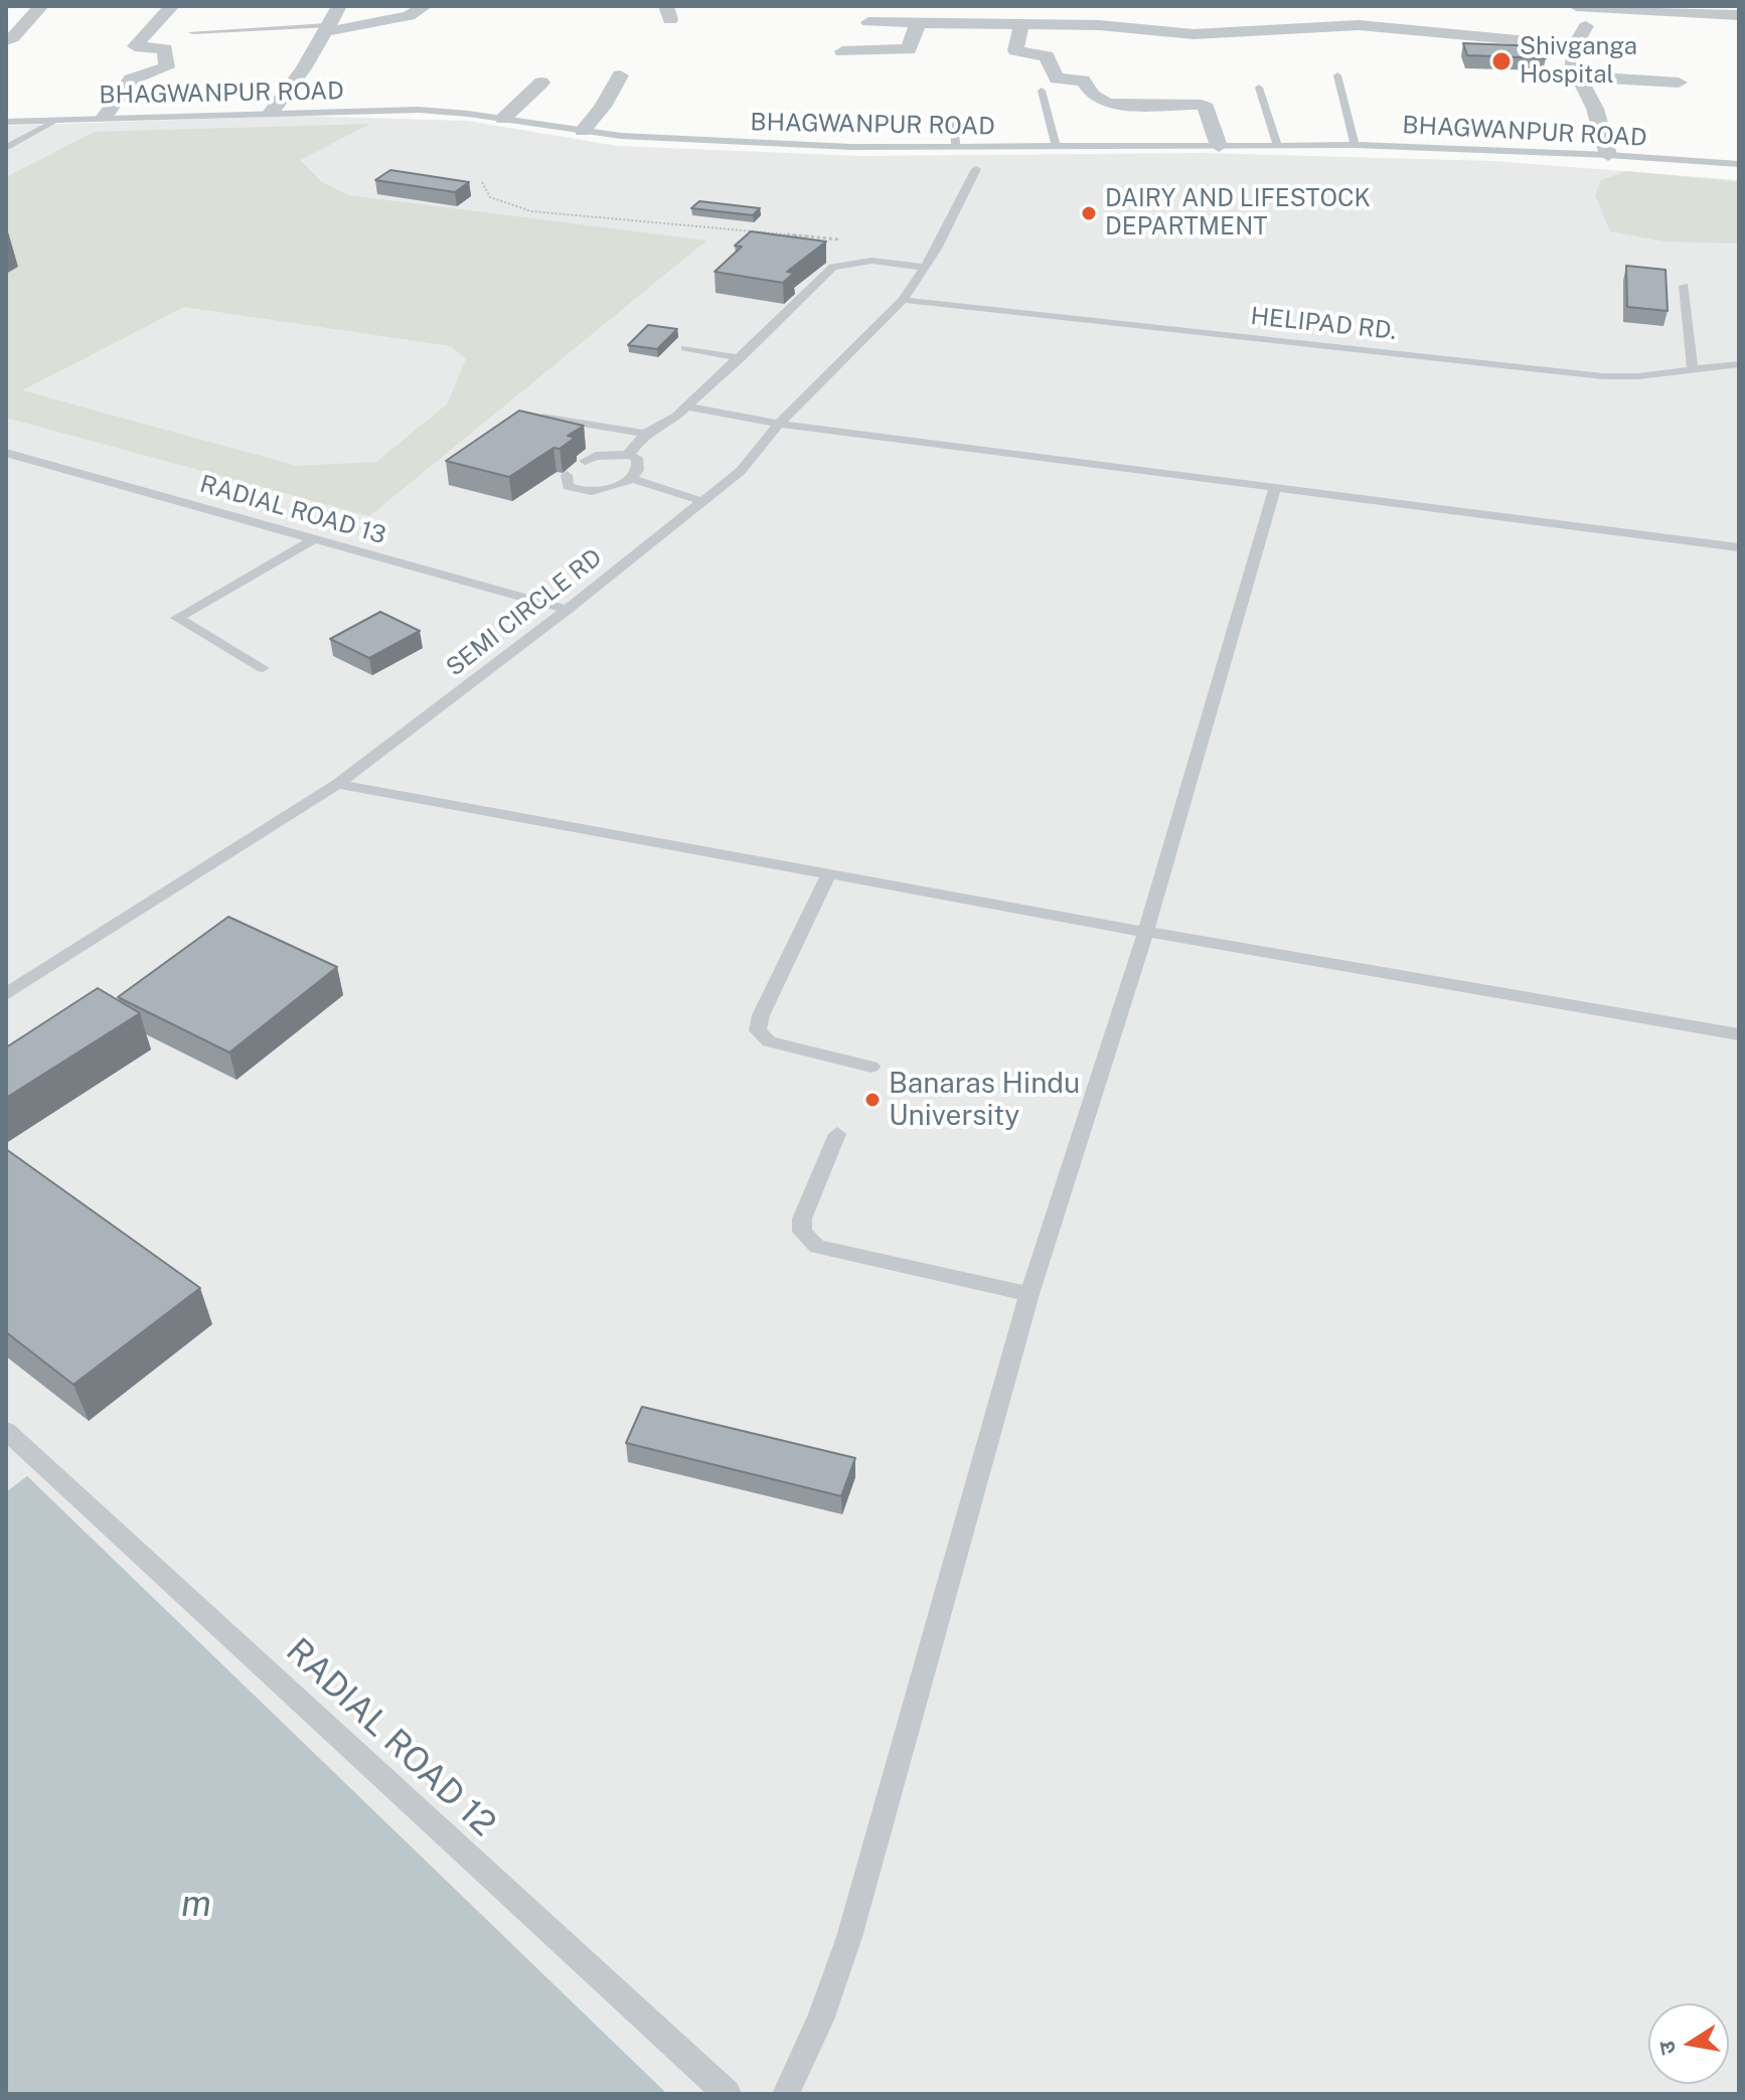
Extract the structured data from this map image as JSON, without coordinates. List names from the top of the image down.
{
  "streets": {
    "lane": [
      "BHAGWANPUR ROAD",
      "HELIPAD RD.",
      "RADIAL ROAD 13",
      "SEMI CIRCLE RD",
      "RADIAL ROAD 12"
    ]
  },
  "crossings": [
    ["HELIPAD RD.", "SEMI CIRCLE RD"],
    ["RADIAL ROAD 13", "SEMI CIRCLE RD"]
  ],
  "water": ["m"],
  "places": ["Shivganga Hospital", "DAIRY AND LIFESTOCK DEPARTMENT", "Banaras Hindu University"],
  "north": "left"
}
